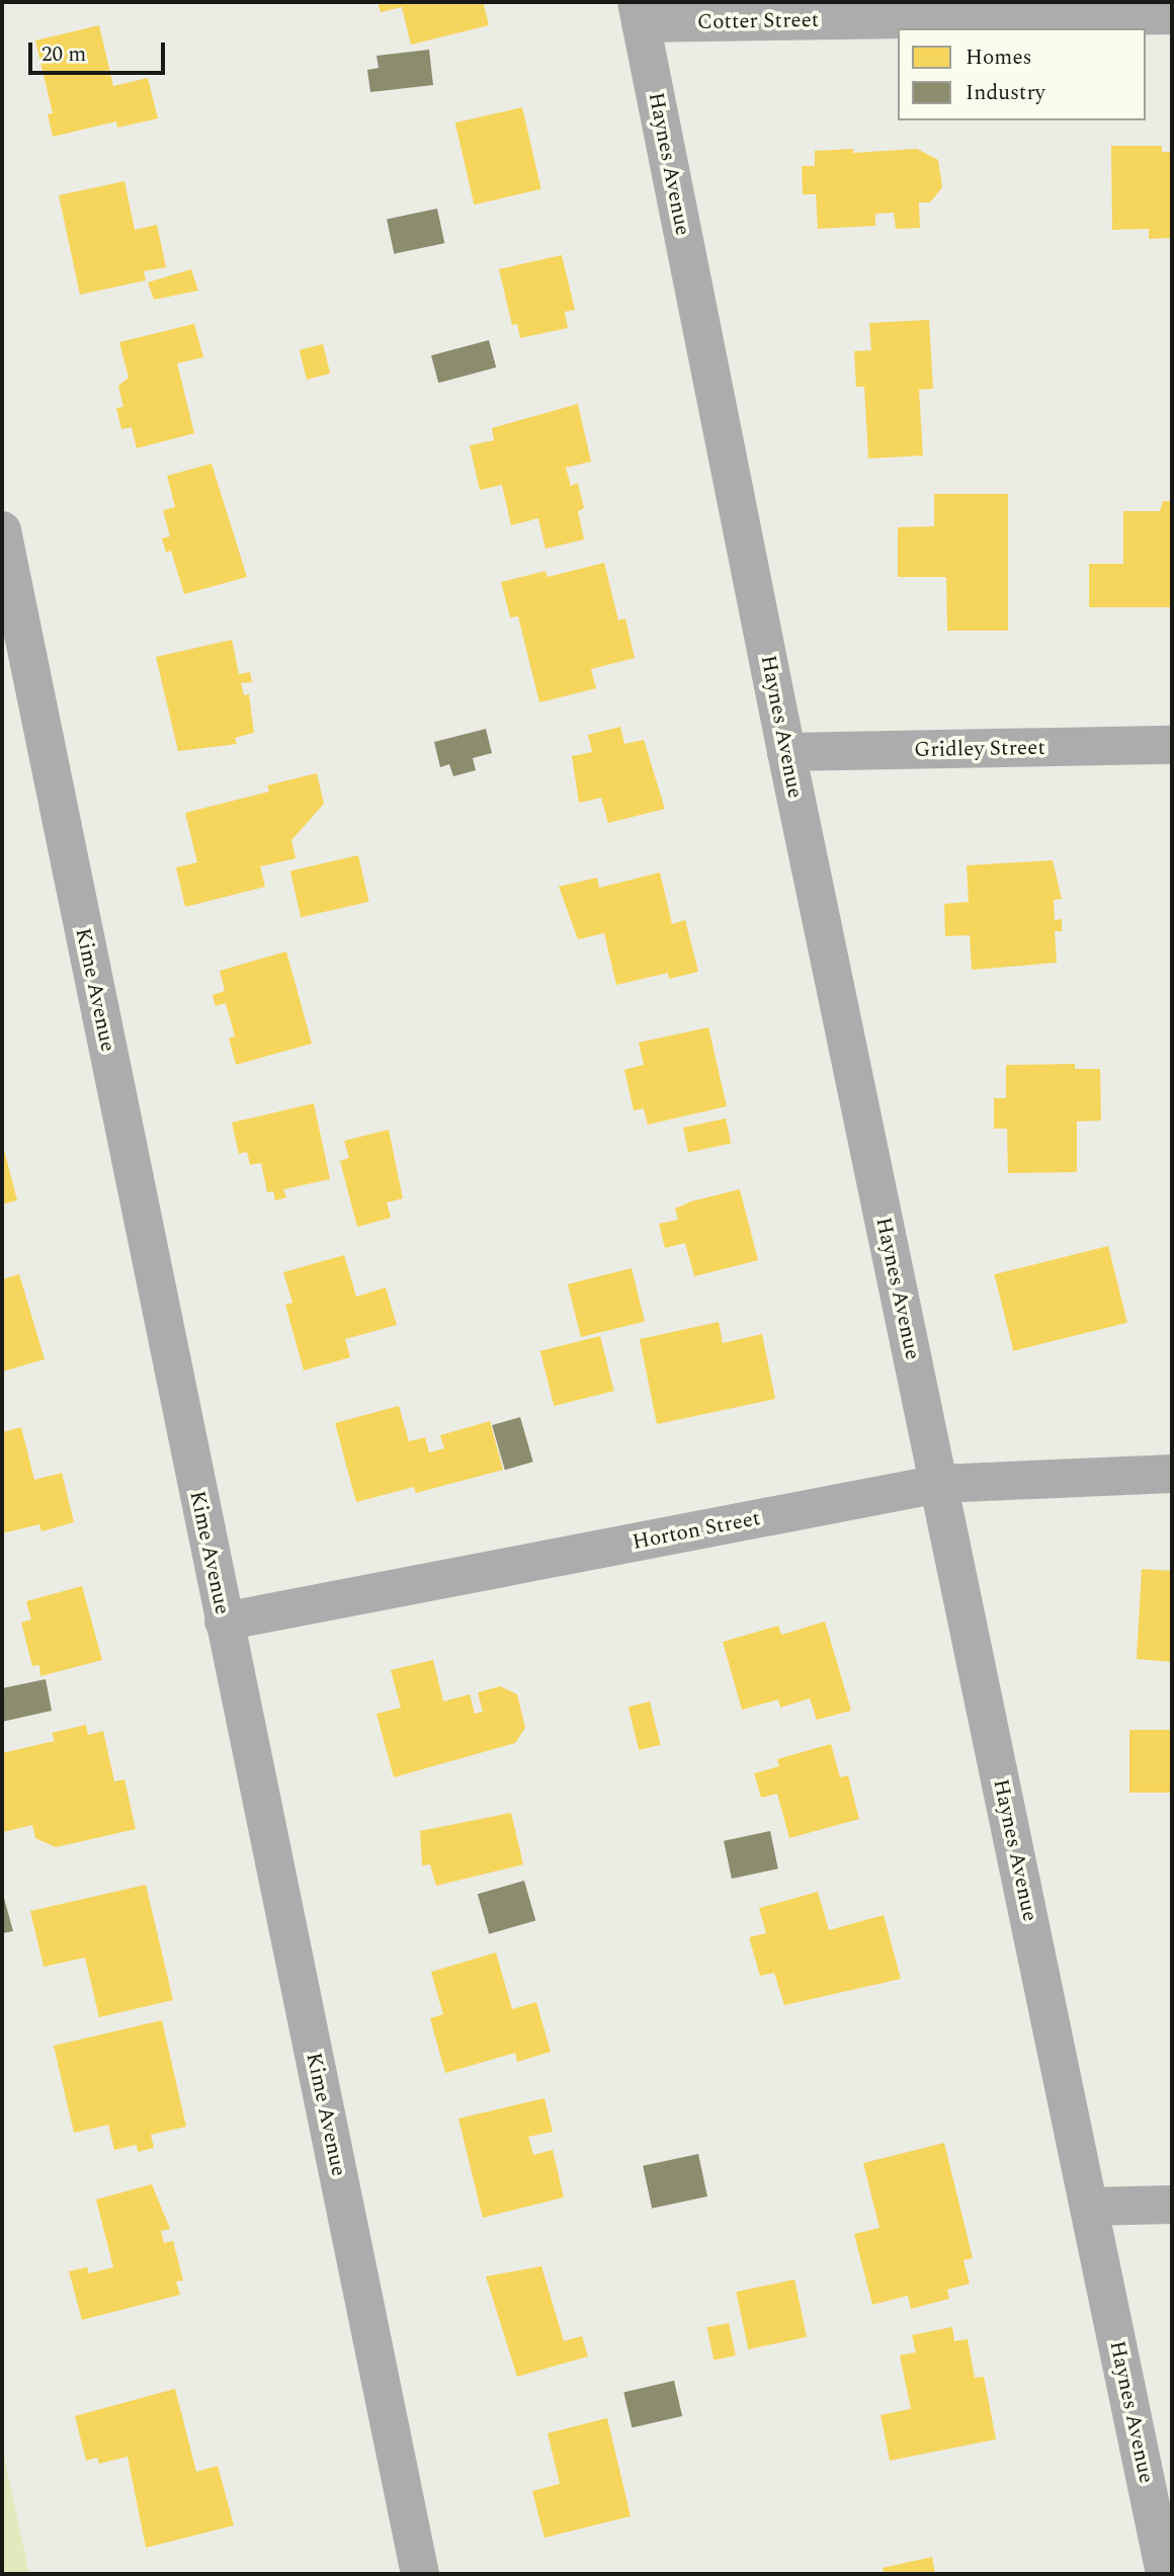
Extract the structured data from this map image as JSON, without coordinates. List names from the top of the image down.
{
  "streets": {
    "street": [
      "Cotter Street",
      "Haynes Avenue",
      "Gridley Street",
      "Kime Avenue",
      "Horton Street"
    ]
  },
  "crossings": [
    ["Cotter Street", "Haynes Avenue"],
    ["Haynes Avenue", "Gridley Street"],
    ["Haynes Avenue", "Horton Street"],
    ["Kime Avenue", "Horton Street"]
  ],
  "legend": ["Homes", "Industry"],
  "scale_bar": "20 m"
}
